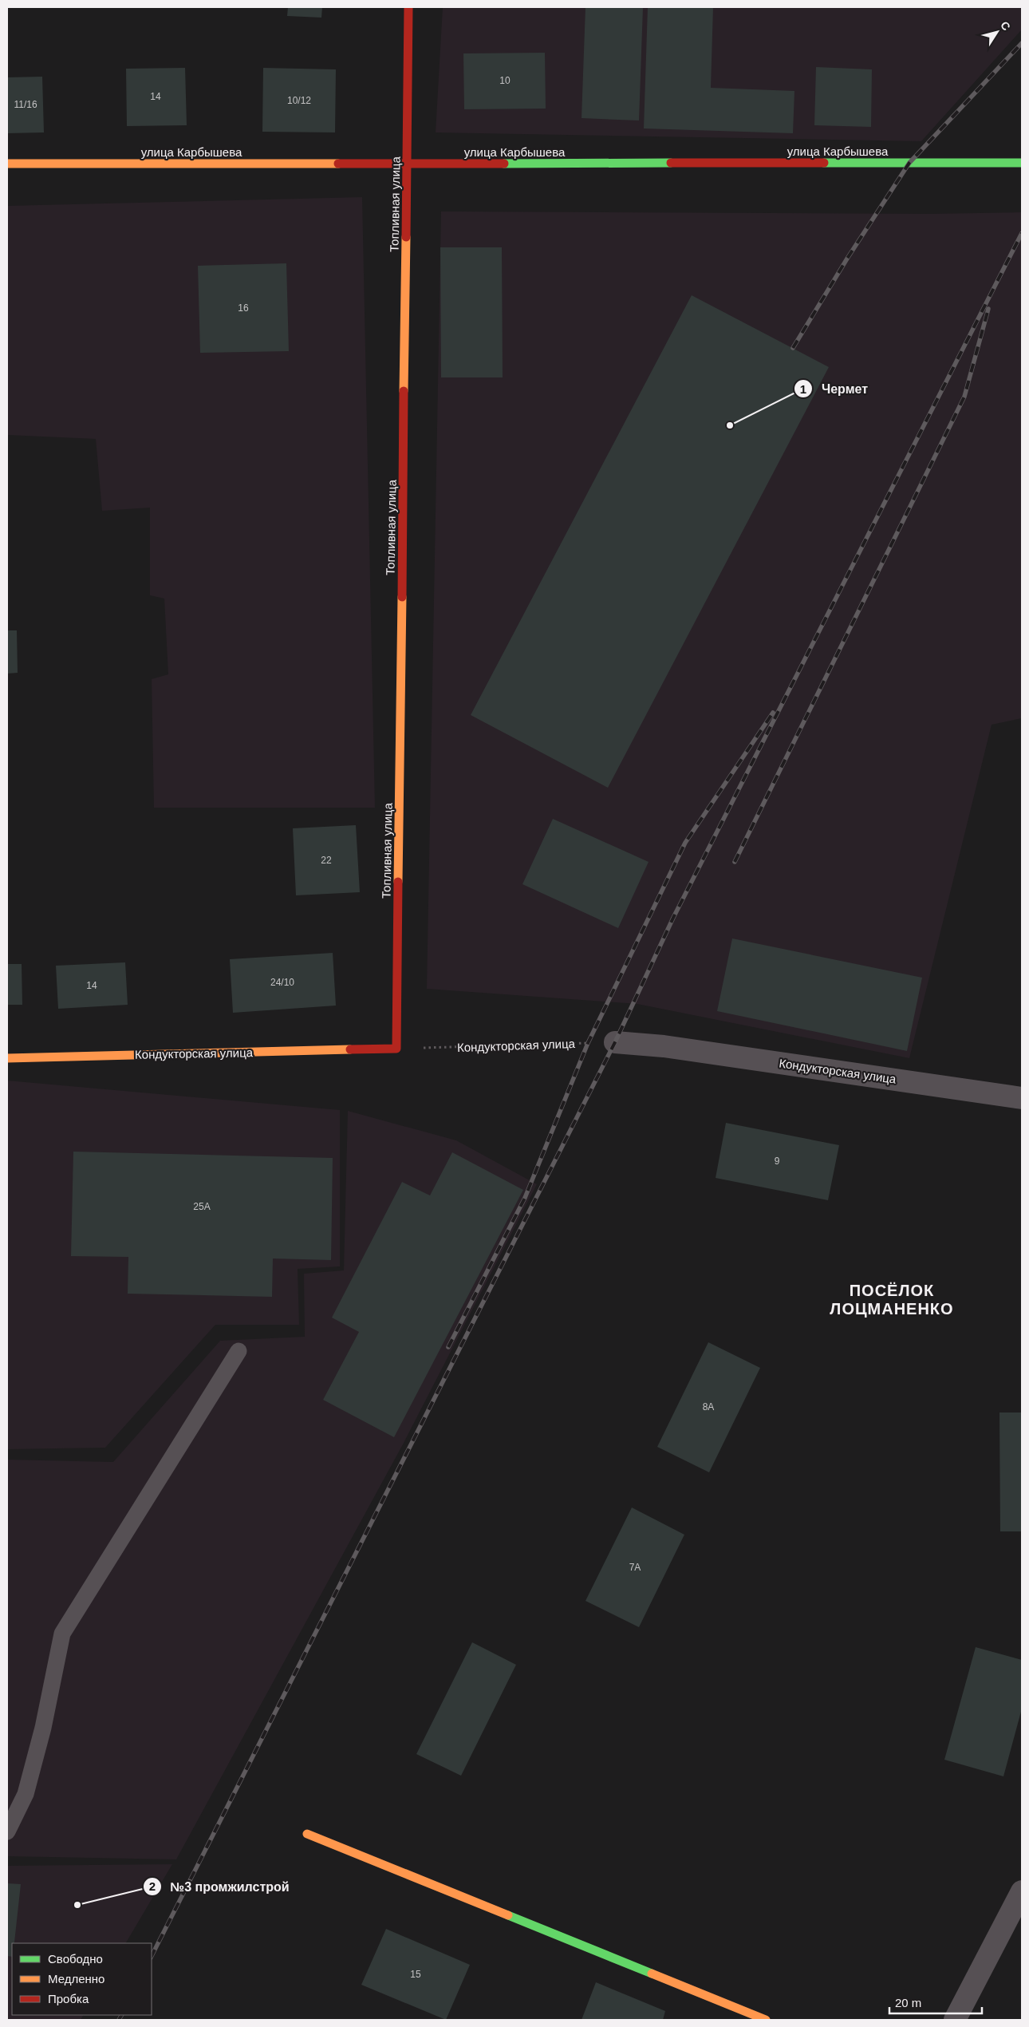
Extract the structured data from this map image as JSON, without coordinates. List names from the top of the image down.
{
  "streets": {
    "street": ["улица Карбышева", "Топливная улица", "Кондукторская улица"]
  },
  "crossings": [
    ["улица Карбышева", "Топливная улица"],
    ["Топливная улица", "Кондукторская улица"]
  ],
  "districts": ["ПОСЁЛОК ЛОЦМАНЕНКО"],
  "places": ["Чермет", "№3 промжилстрой"],
  "house_numbers": [
    "10",
    "14",
    "10/12",
    "11/16",
    "16",
    "22",
    "24/10",
    "14",
    "9",
    "25А",
    "8А",
    "7А",
    "15"
  ],
  "legend": ["Свободно", "Медленно", "Пробка"],
  "scale_bar": "20 m",
  "north": "top right"
}
